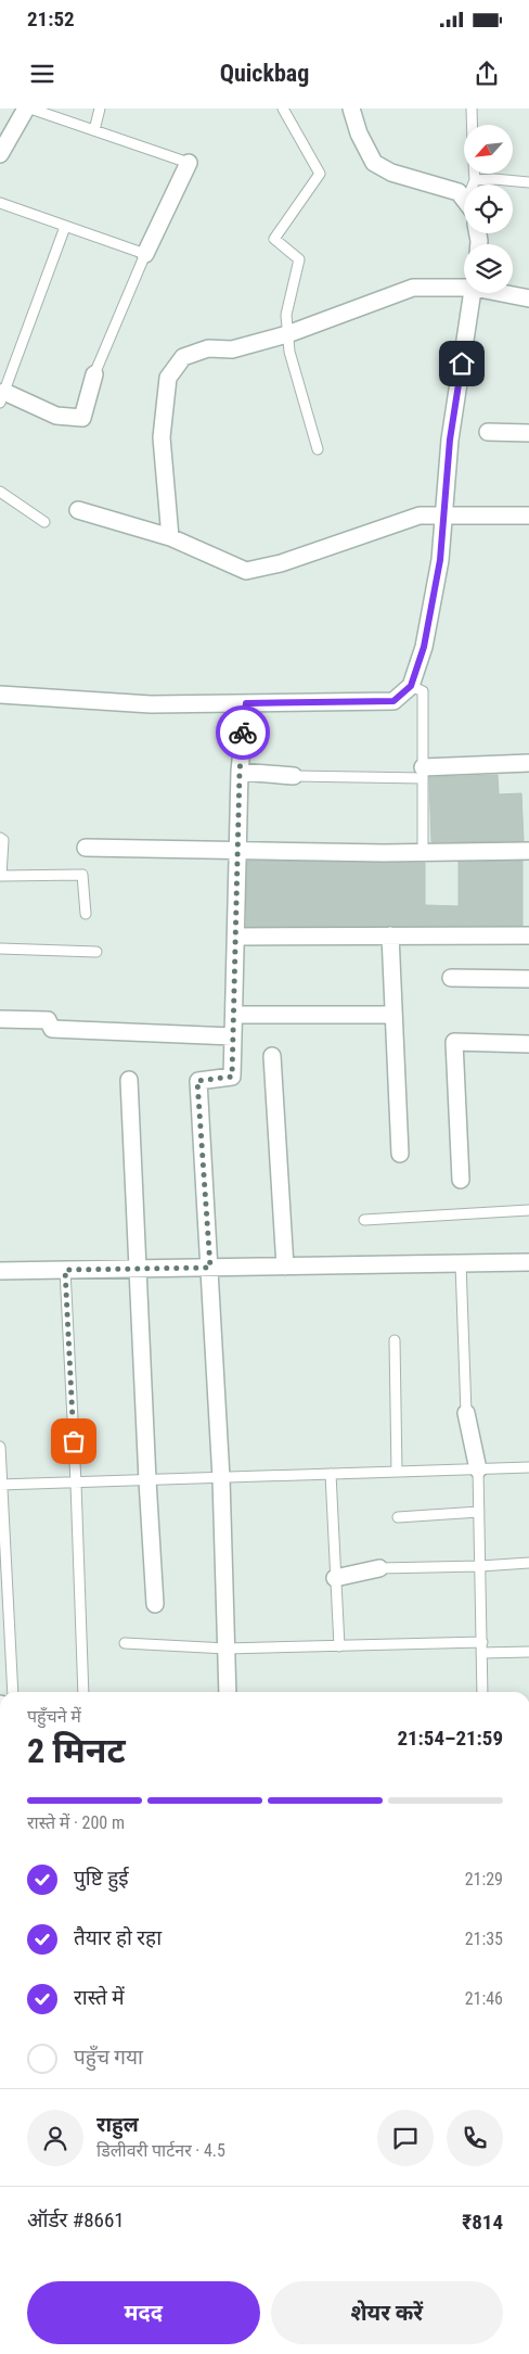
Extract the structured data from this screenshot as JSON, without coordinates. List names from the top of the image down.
{
  "north": "bottom left",
  "page": {
    "status": "21:52",
    "header": "Quickbag",
    "heading": ["2 मिनट", "पहुँचने में", "21:54–21:59"],
    "panel": [
      "राहुल",
      "डिलीवरी पार्टनर · 4.5",
      "ऑर्डर #8661",
      "₹814"
    ],
    "bar": "रास्ते में · 200 m",
    "list": [
      ["पुष्टि हुई", "21:29"],
      ["तैयार हो रहा", "21:35"],
      ["रास्ते में", "21:46"],
      "पहुँच गया"
    ],
    "buttons": ["मदद", "शेयर करें"]
  }
}
